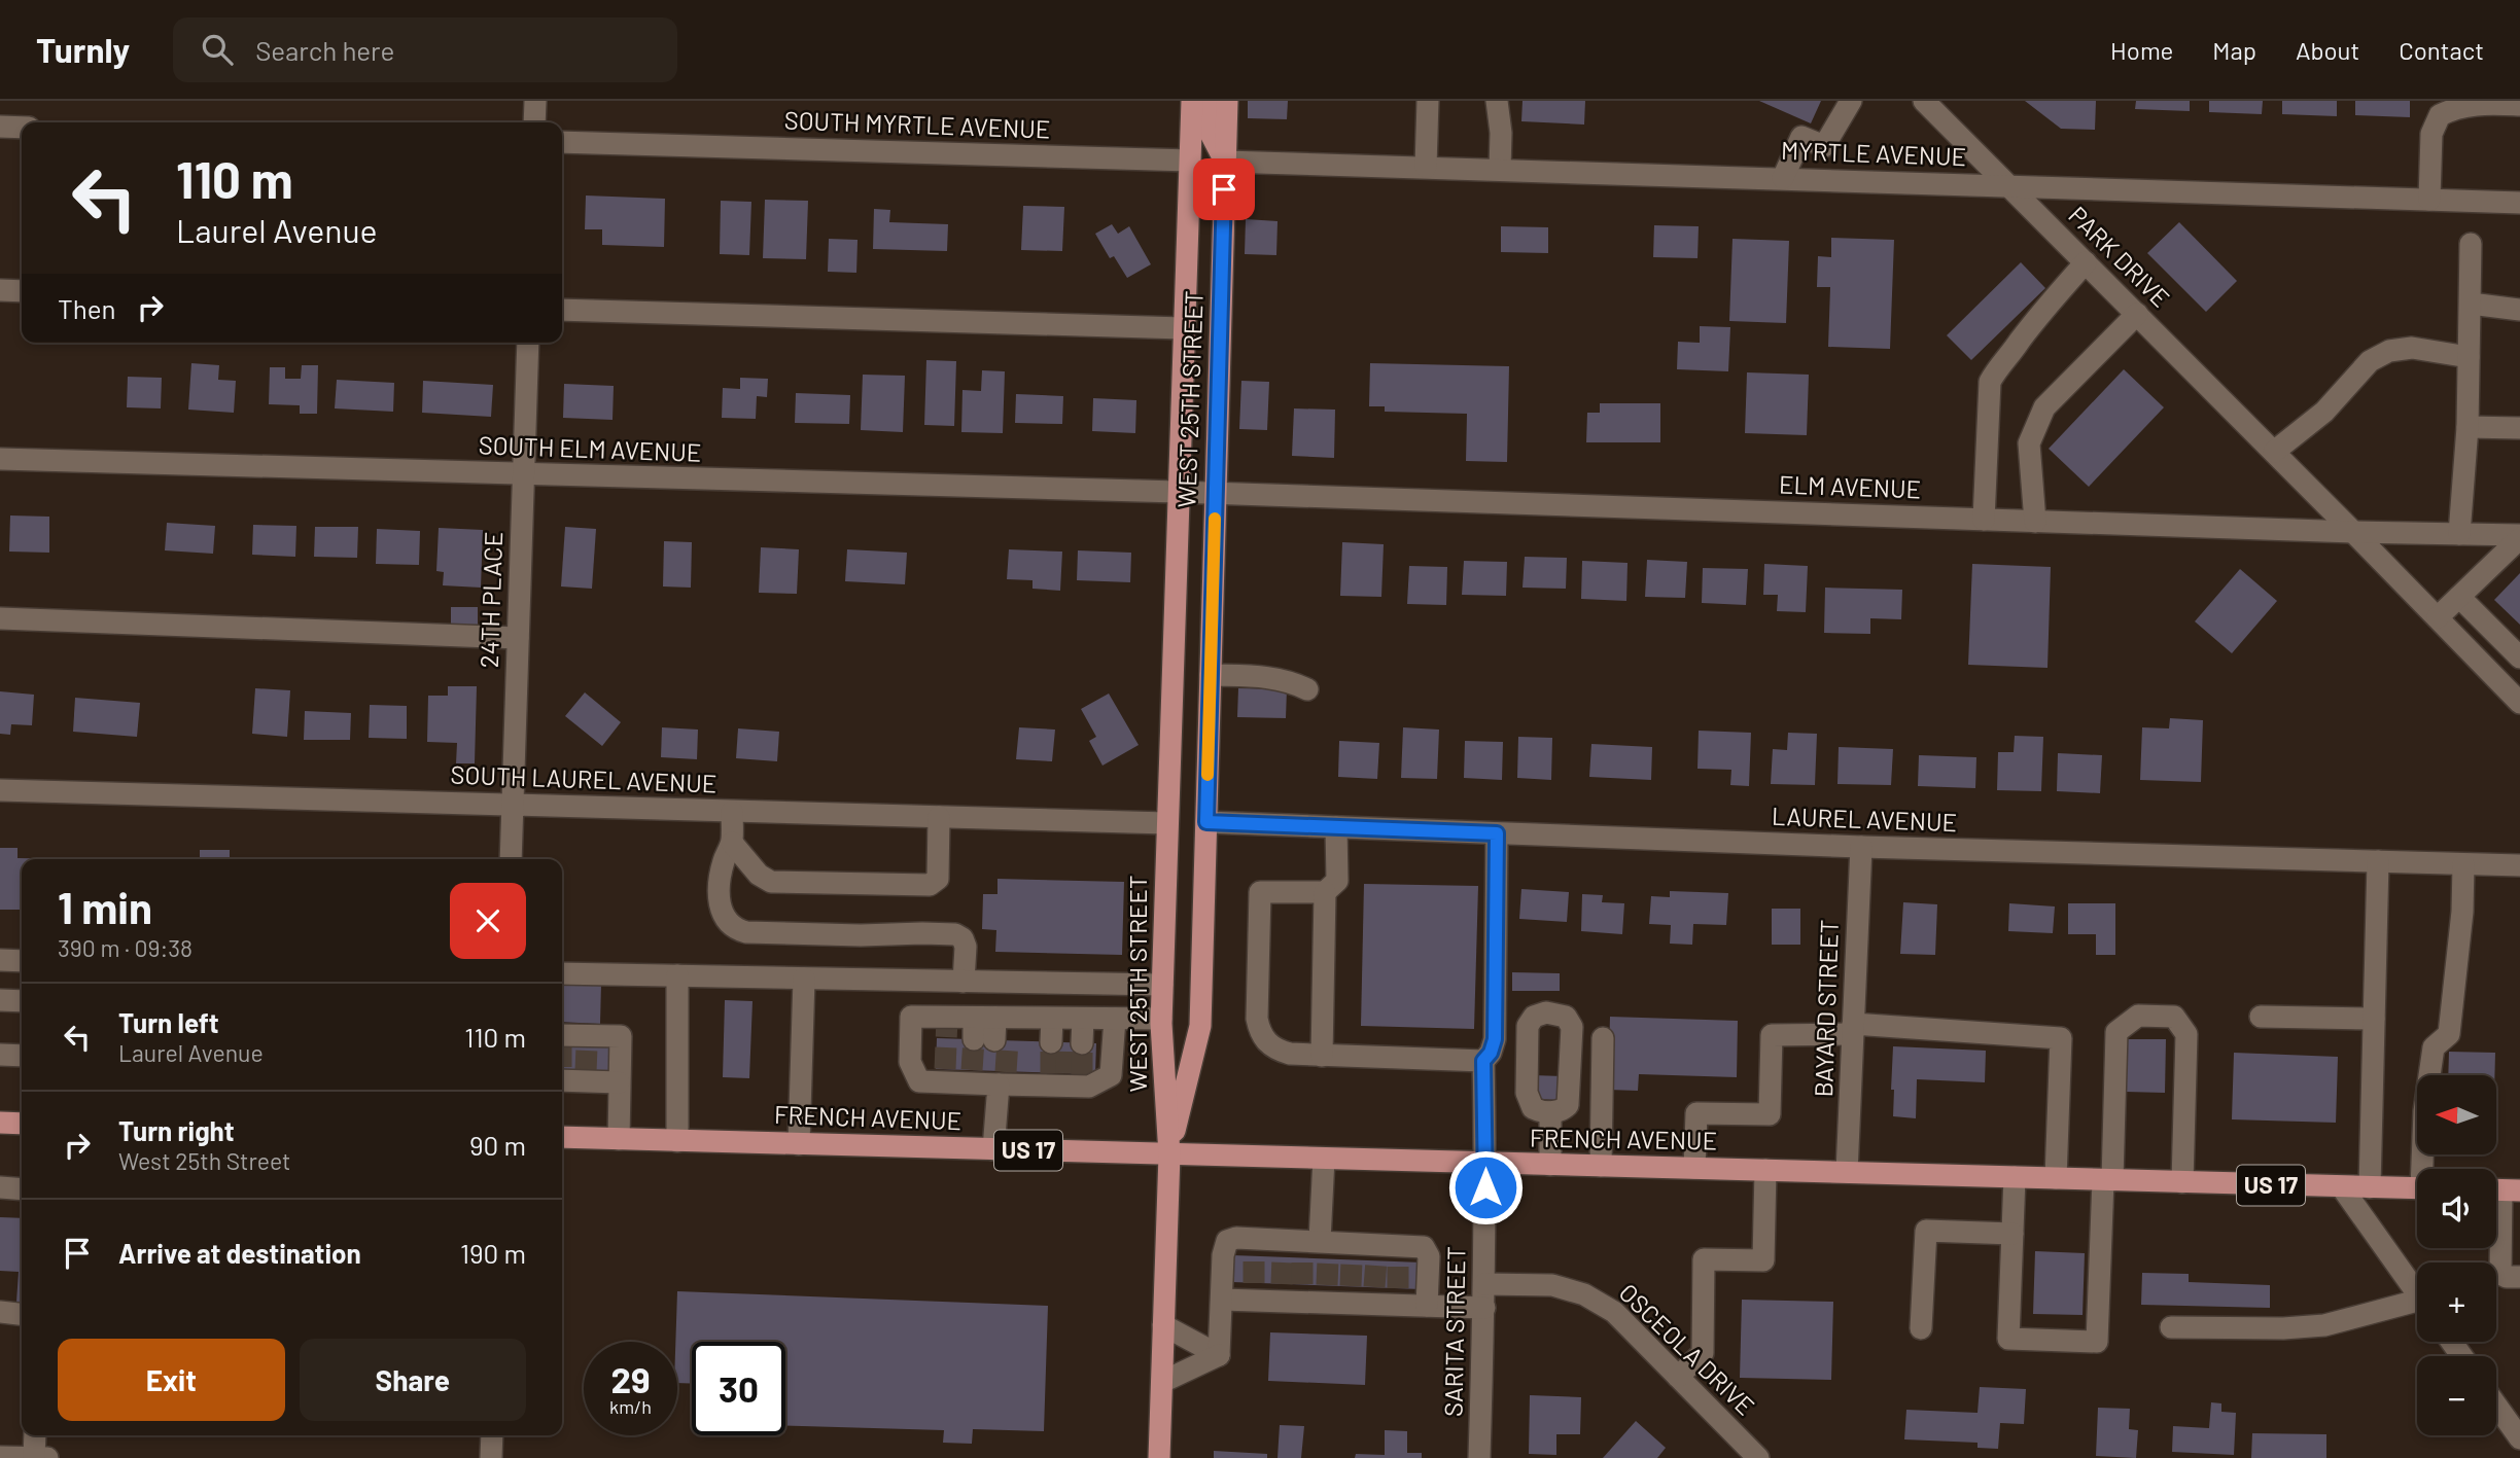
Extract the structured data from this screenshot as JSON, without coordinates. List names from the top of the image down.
{
  "streets": {
    "main road": ["WEST 25TH STREET", "FRENCH AVENUE", "US 17"],
    "street": [
      "SOUTH MYRTLE AVENUE",
      "MYRTLE AVENUE",
      "PARK DRIVE",
      "SOUTH ELM AVENUE",
      "ELM AVENUE",
      "24TH PLACE",
      "SOUTH LAUREL AVENUE",
      "LAUREL AVENUE",
      "BAYARD STREET",
      "SARITA STREET",
      "OSCEOLA DRIVE"
    ]
  },
  "crossings": [
    ["SOUTH MYRTLE AVENUE", "WEST 25TH STREET"],
    ["MYRTLE AVENUE", "PARK DRIVE"],
    ["MYRTLE AVENUE", "WEST 25TH STREET"],
    ["PARK DRIVE", "ELM AVENUE"],
    ["WEST 25TH STREET", "SOUTH ELM AVENUE"],
    ["WEST 25TH STREET", "ELM AVENUE"],
    ["WEST 25TH STREET", "SOUTH LAUREL AVENUE"],
    ["WEST 25TH STREET", "LAUREL AVENUE"],
    ["WEST 25TH STREET", "FRENCH AVENUE"],
    ["SOUTH ELM AVENUE", "ELM AVENUE"],
    ["SOUTH ELM AVENUE", "24TH PLACE"],
    ["24TH PLACE", "SOUTH LAUREL AVENUE"],
    ["LAUREL AVENUE", "BAYARD STREET"],
    ["BAYARD STREET", "FRENCH AVENUE"],
    ["FRENCH AVENUE", "SARITA STREET"],
    ["SARITA STREET", "OSCEOLA DRIVE"]
  ],
  "north": "left",
  "page": {
    "header": "Turnly",
    "search": "Search here",
    "nav": [
      "Home",
      "Map",
      "About",
      "Contact"
    ],
    "turn": ["110 m", "Laurel Avenue"],
    "then": "Then",
    "heading": ["1 min", "390 m · 09:38"],
    "list": [
      {
        "name": "Turn left",
        "note": "Laurel Avenue",
        "value": "110 m"
      },
      {
        "name": "Turn right",
        "note": "West 25th Street",
        "value": "90 m"
      },
      {
        "name": "Arrive at destination",
        "value": "190 m"
      }
    ],
    "map_buttons": ["+", "−"],
    "buttons": ["Exit", "Share"],
    "speed": "29 km/h",
    "limit": "30"
  }
}
